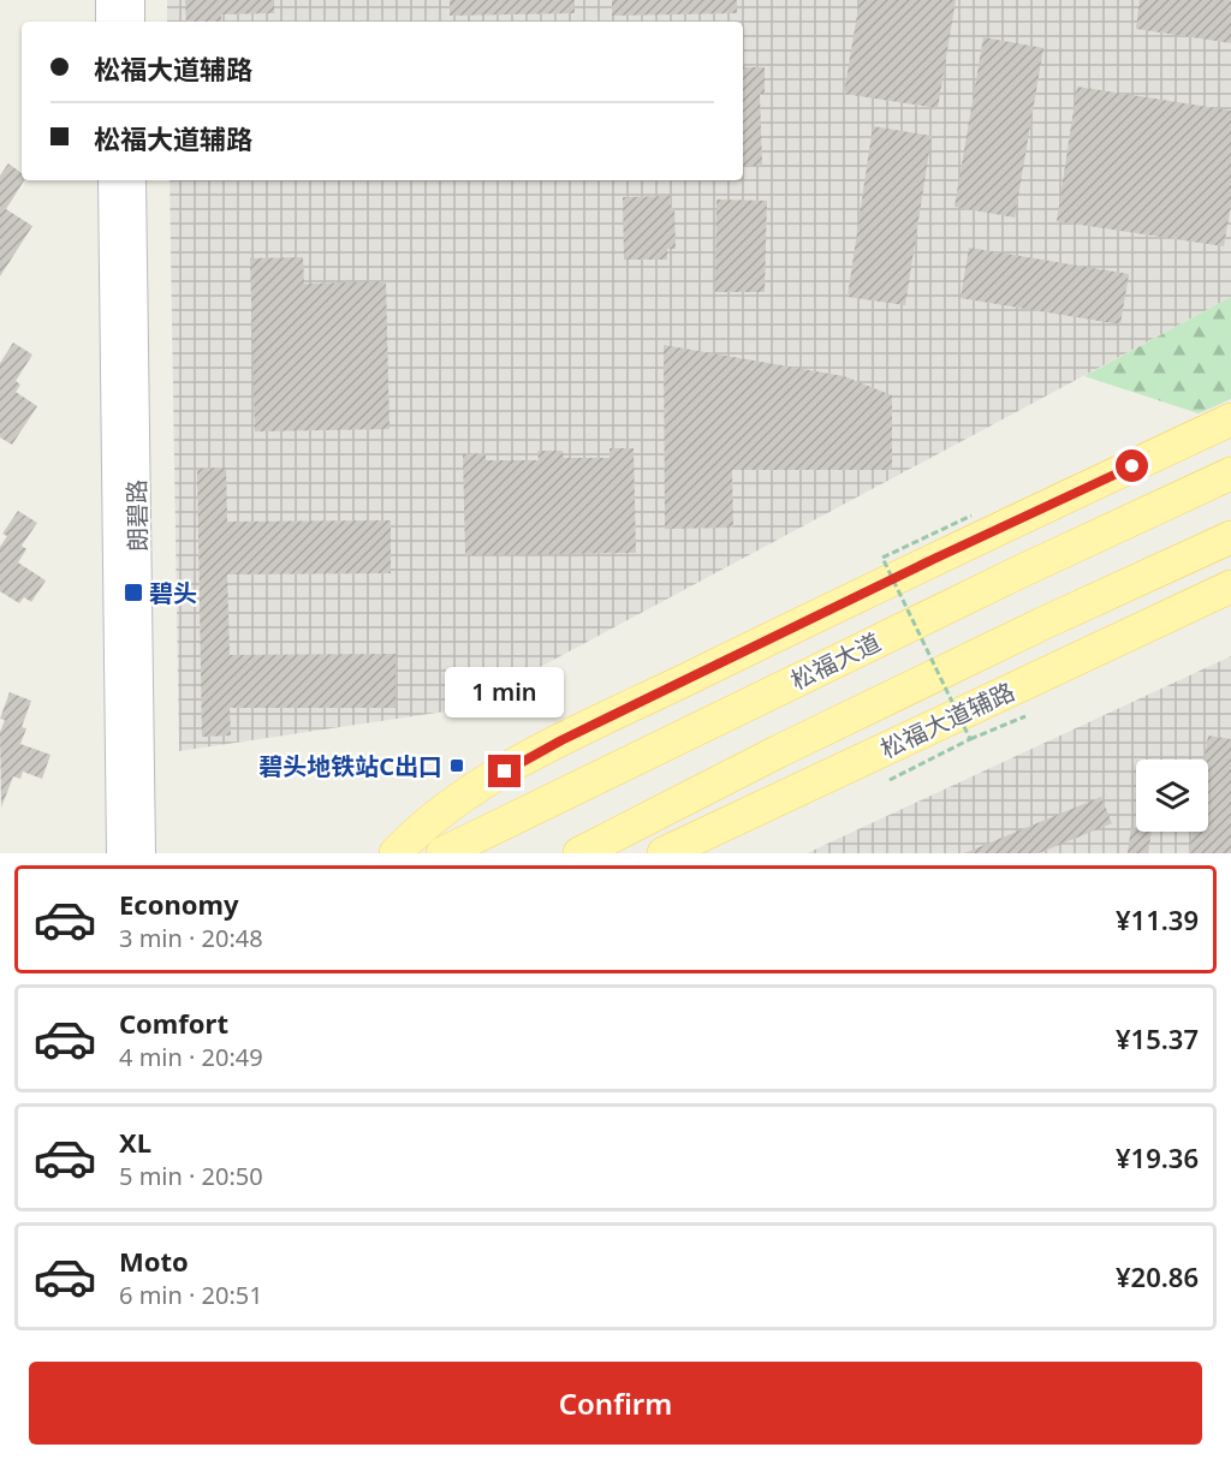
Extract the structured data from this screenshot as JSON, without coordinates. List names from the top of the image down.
{
  "streets": {
    "main road": ["松福大道", "松福大道辅路"],
    "street": ["朗碧路"]
  },
  "places": {
    "transit": ["碧头", "碧头地铁站C出口"]
  },
  "page": {
    "banner": ["松福大道辅路", "松福大道辅路"],
    "bubble": "1 min",
    "list": [
      {
        "name": "Economy",
        "note": "3 min · 20:48",
        "value": "¥11.39"
      },
      {
        "name": "Comfort",
        "note": "4 min · 20:49",
        "value": "¥15.37"
      },
      {
        "name": "XL",
        "note": "5 min · 20:50",
        "value": "¥19.36"
      },
      {
        "name": "Moto",
        "note": "6 min · 20:51",
        "value": "¥20.86"
      }
    ],
    "buttons": "Confirm"
  }
}
